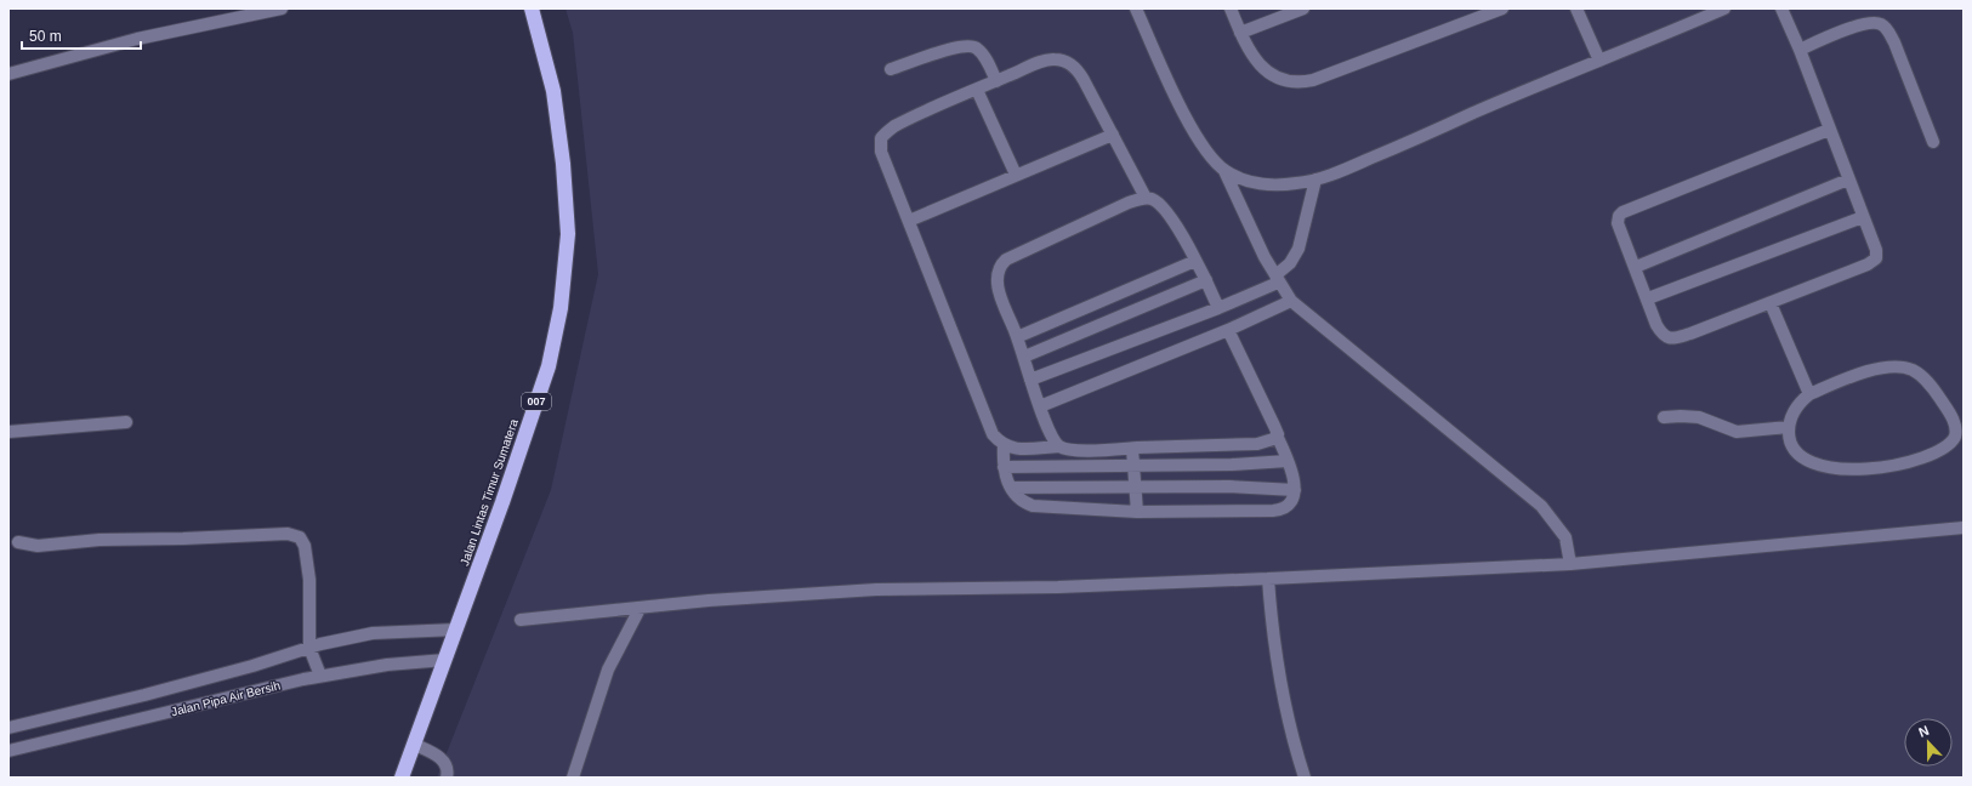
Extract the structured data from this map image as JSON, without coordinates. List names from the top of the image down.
{
  "streets": {
    "highway": ["007", "Jalan Lintas Timur Sumatera"],
    "street": ["Jalan Pipa Air Bersih"]
  },
  "crossings": [
    ["Jalan Lintas Timur Sumatera", "Jalan Pipa Air Bersih"]
  ],
  "scale_bar": "50 m",
  "north": "top"
}
